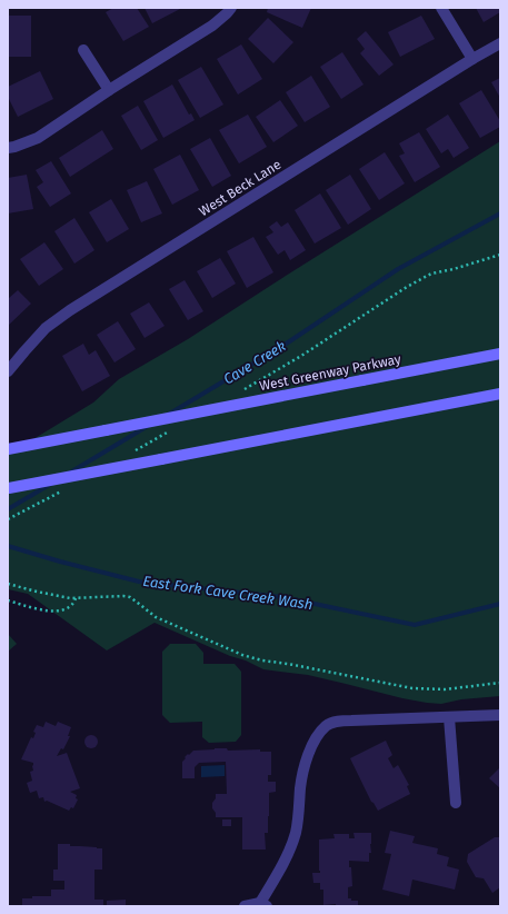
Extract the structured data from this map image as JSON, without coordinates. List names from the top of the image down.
{
  "streets": {
    "main road": ["West Greenway Parkway"],
    "street": ["West Beck Lane"]
  },
  "water": ["Cave Creek", "East Fork Cave Creek Wash"]
}
